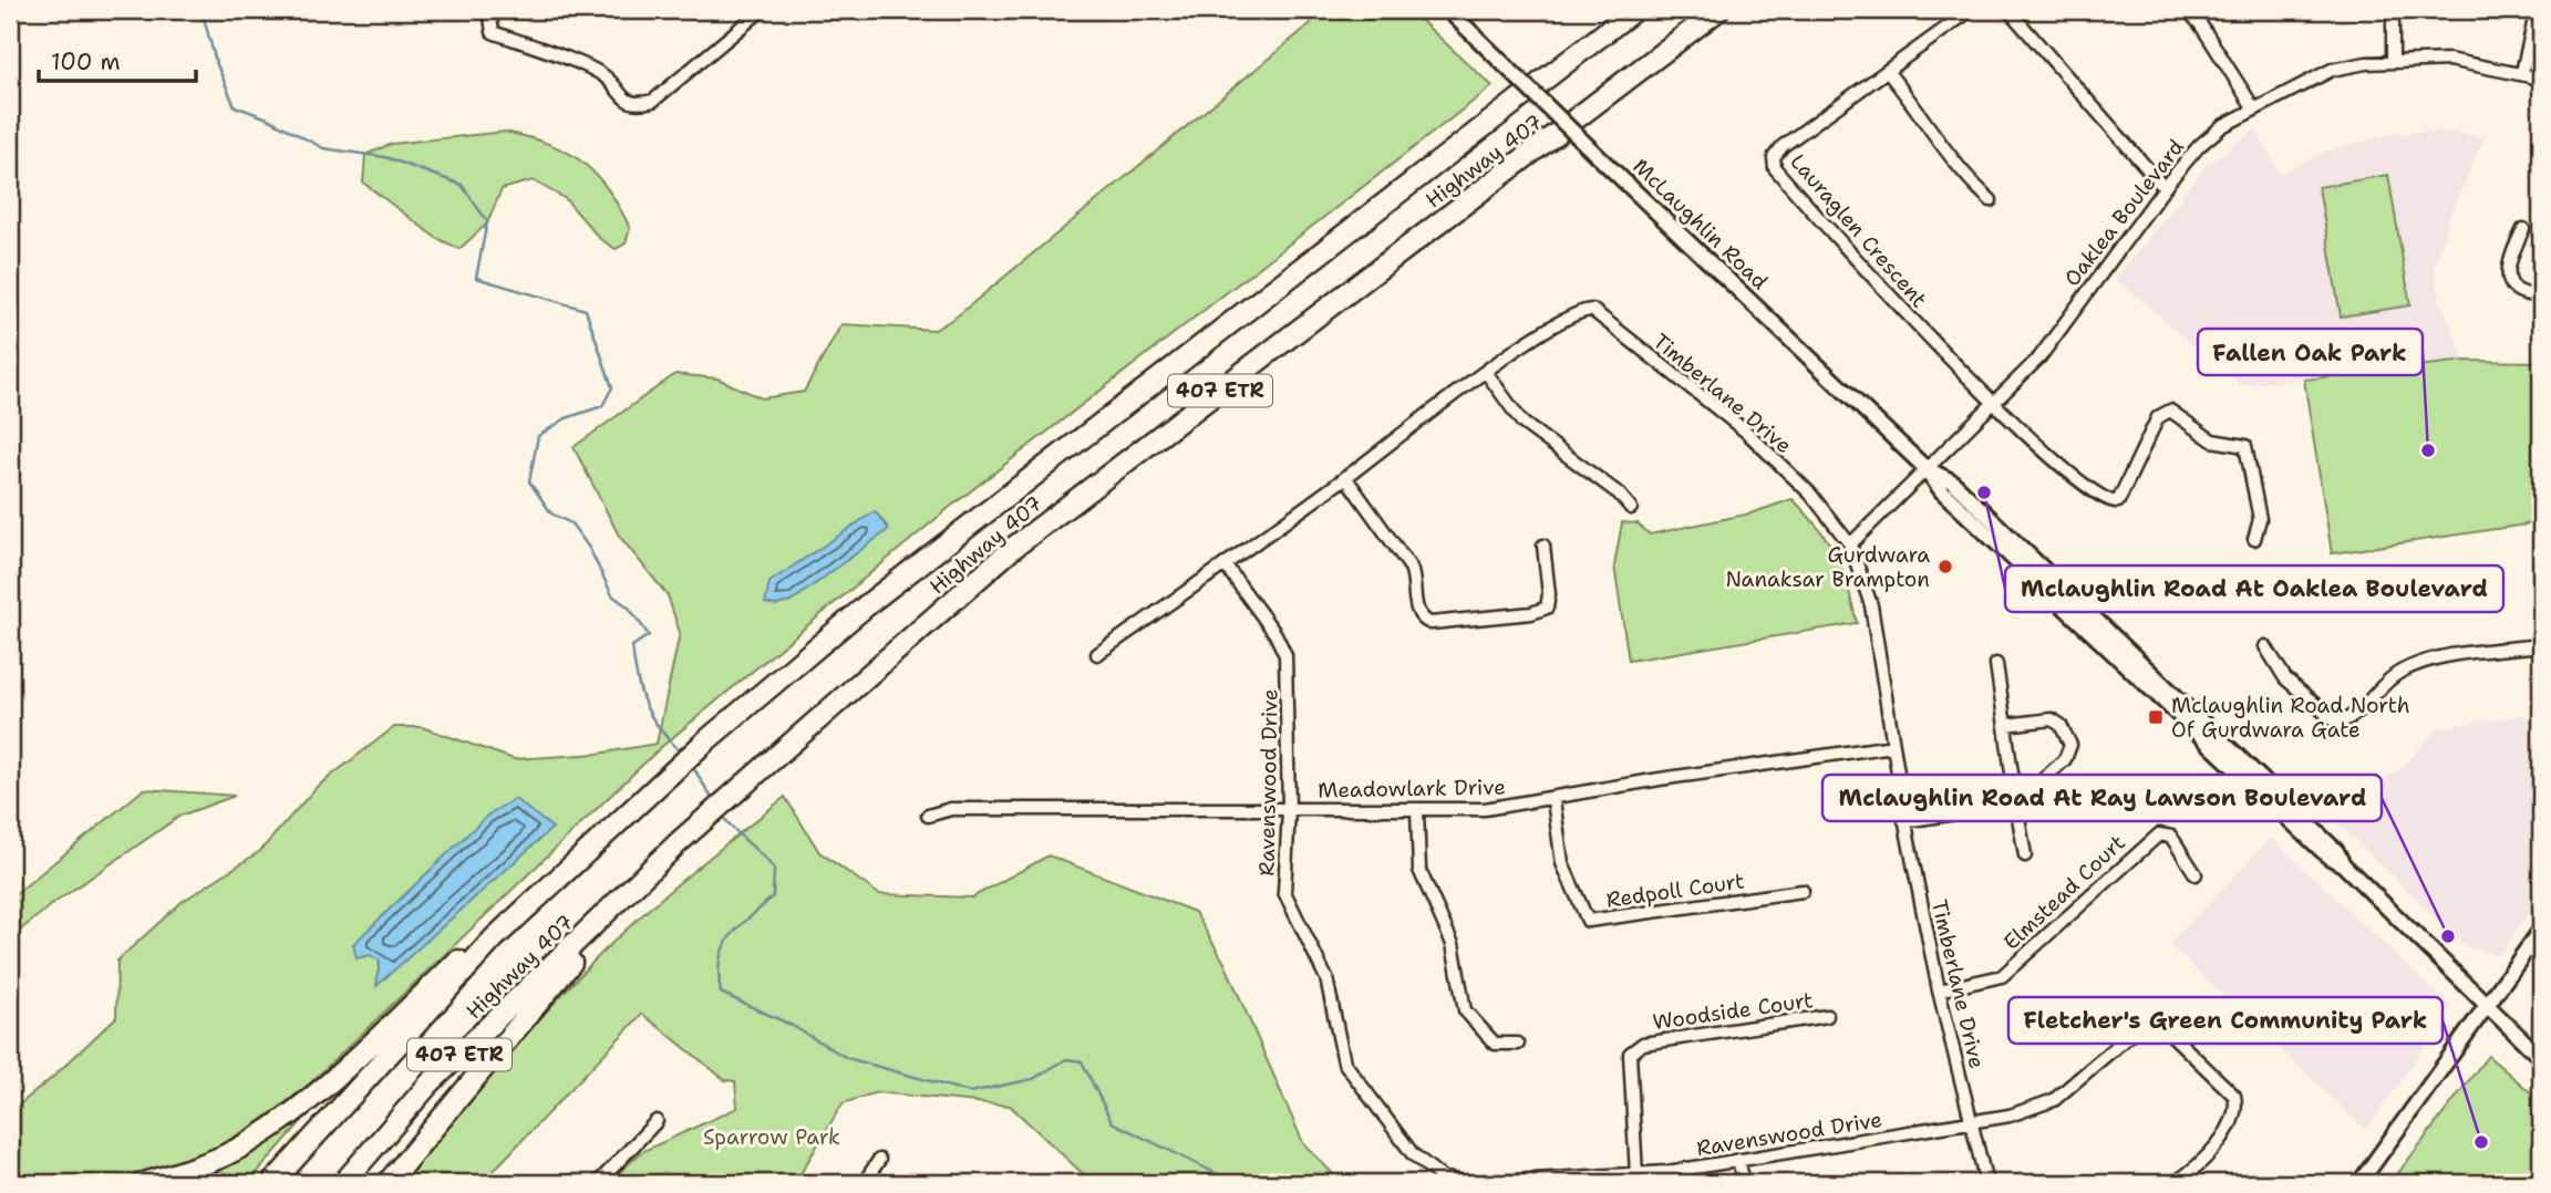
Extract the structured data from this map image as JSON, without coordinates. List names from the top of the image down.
{
  "streets": {
    "highway": ["Highway 407", "407 ETR"],
    "street": [
      "Oaklea Boulevard",
      "McLaughlin Road",
      "Lauraglen Crescent",
      "Timberlane Drive",
      "Ravenswood Drive",
      "Meadowlark Drive",
      "Redpoll Court",
      "Elmstead Court",
      "Woodside Court"
    ]
  },
  "crossings": [
    ["Oaklea Boulevard", "McLaughlin Road"],
    ["Oaklea Boulevard", "Lauraglen Crescent"],
    ["Oaklea Boulevard", "Timberlane Drive"],
    ["Timberlane Drive", "Ravenswood Drive"],
    ["Timberlane Drive", "Meadowlark Drive"],
    ["Timberlane Drive", "Elmstead Court"],
    ["Ravenswood Drive", "Meadowlark Drive"],
    ["Ravenswood Drive", "Woodside Court"],
    ["Meadowlark Drive", "Redpoll Court"]
  ],
  "parks": ["Sparrow Park"],
  "places": {
    "other": [
      "Fallen Oak Park",
      "Mclaughlin Road At Oaklea Boulevard",
      "Gurdwara Nanaksar Brampton",
      "Mclaughlin Road At Ray Lawson Boulevard",
      "Fletcher's Green Community Park"
    ],
    "transit": ["Mclaughlin Road North Of Gurdwara Gate"]
  },
  "scale_bar": "100 m"
}
